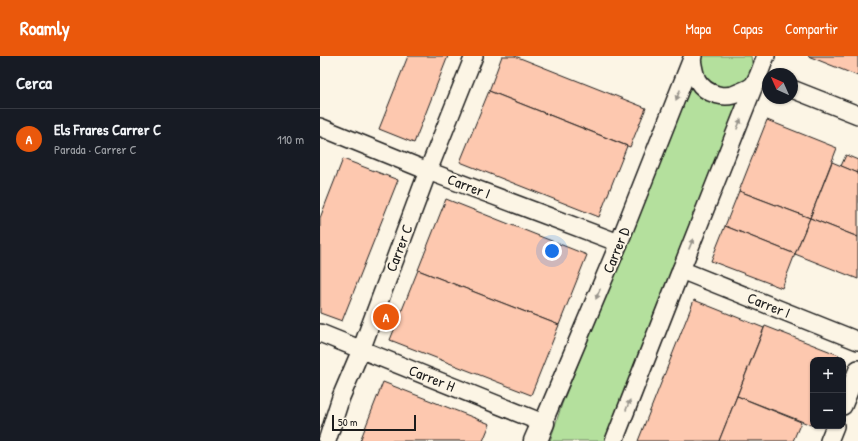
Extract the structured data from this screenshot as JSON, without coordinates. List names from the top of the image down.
{
  "streets": {
    "street": [
      "Carrer I",
      "Carrer C",
      "Carrer D",
      "Carrer H"
    ]
  },
  "crossings": [
    ["Carrer I", "Carrer C"],
    ["Carrer I", "Carrer D"],
    ["Carrer C", "Carrer H"],
    ["Carrer D", "Carrer H"]
  ],
  "scale_bar": "50 m",
  "north": "top left",
  "page": {
    "header": "Roamly",
    "nav": ["Mapa", "Capas", "Compartir"],
    "heading": "Cerca",
    "list": [
      {
        "mark": "A",
        "name": "Els Frares Carrer C",
        "note": "Parada · Carrer C",
        "value": "110 m"
      }
    ],
    "pins": "A",
    "map_buttons": ["+", "−"],
    "scale": "50 m"
  }
}
